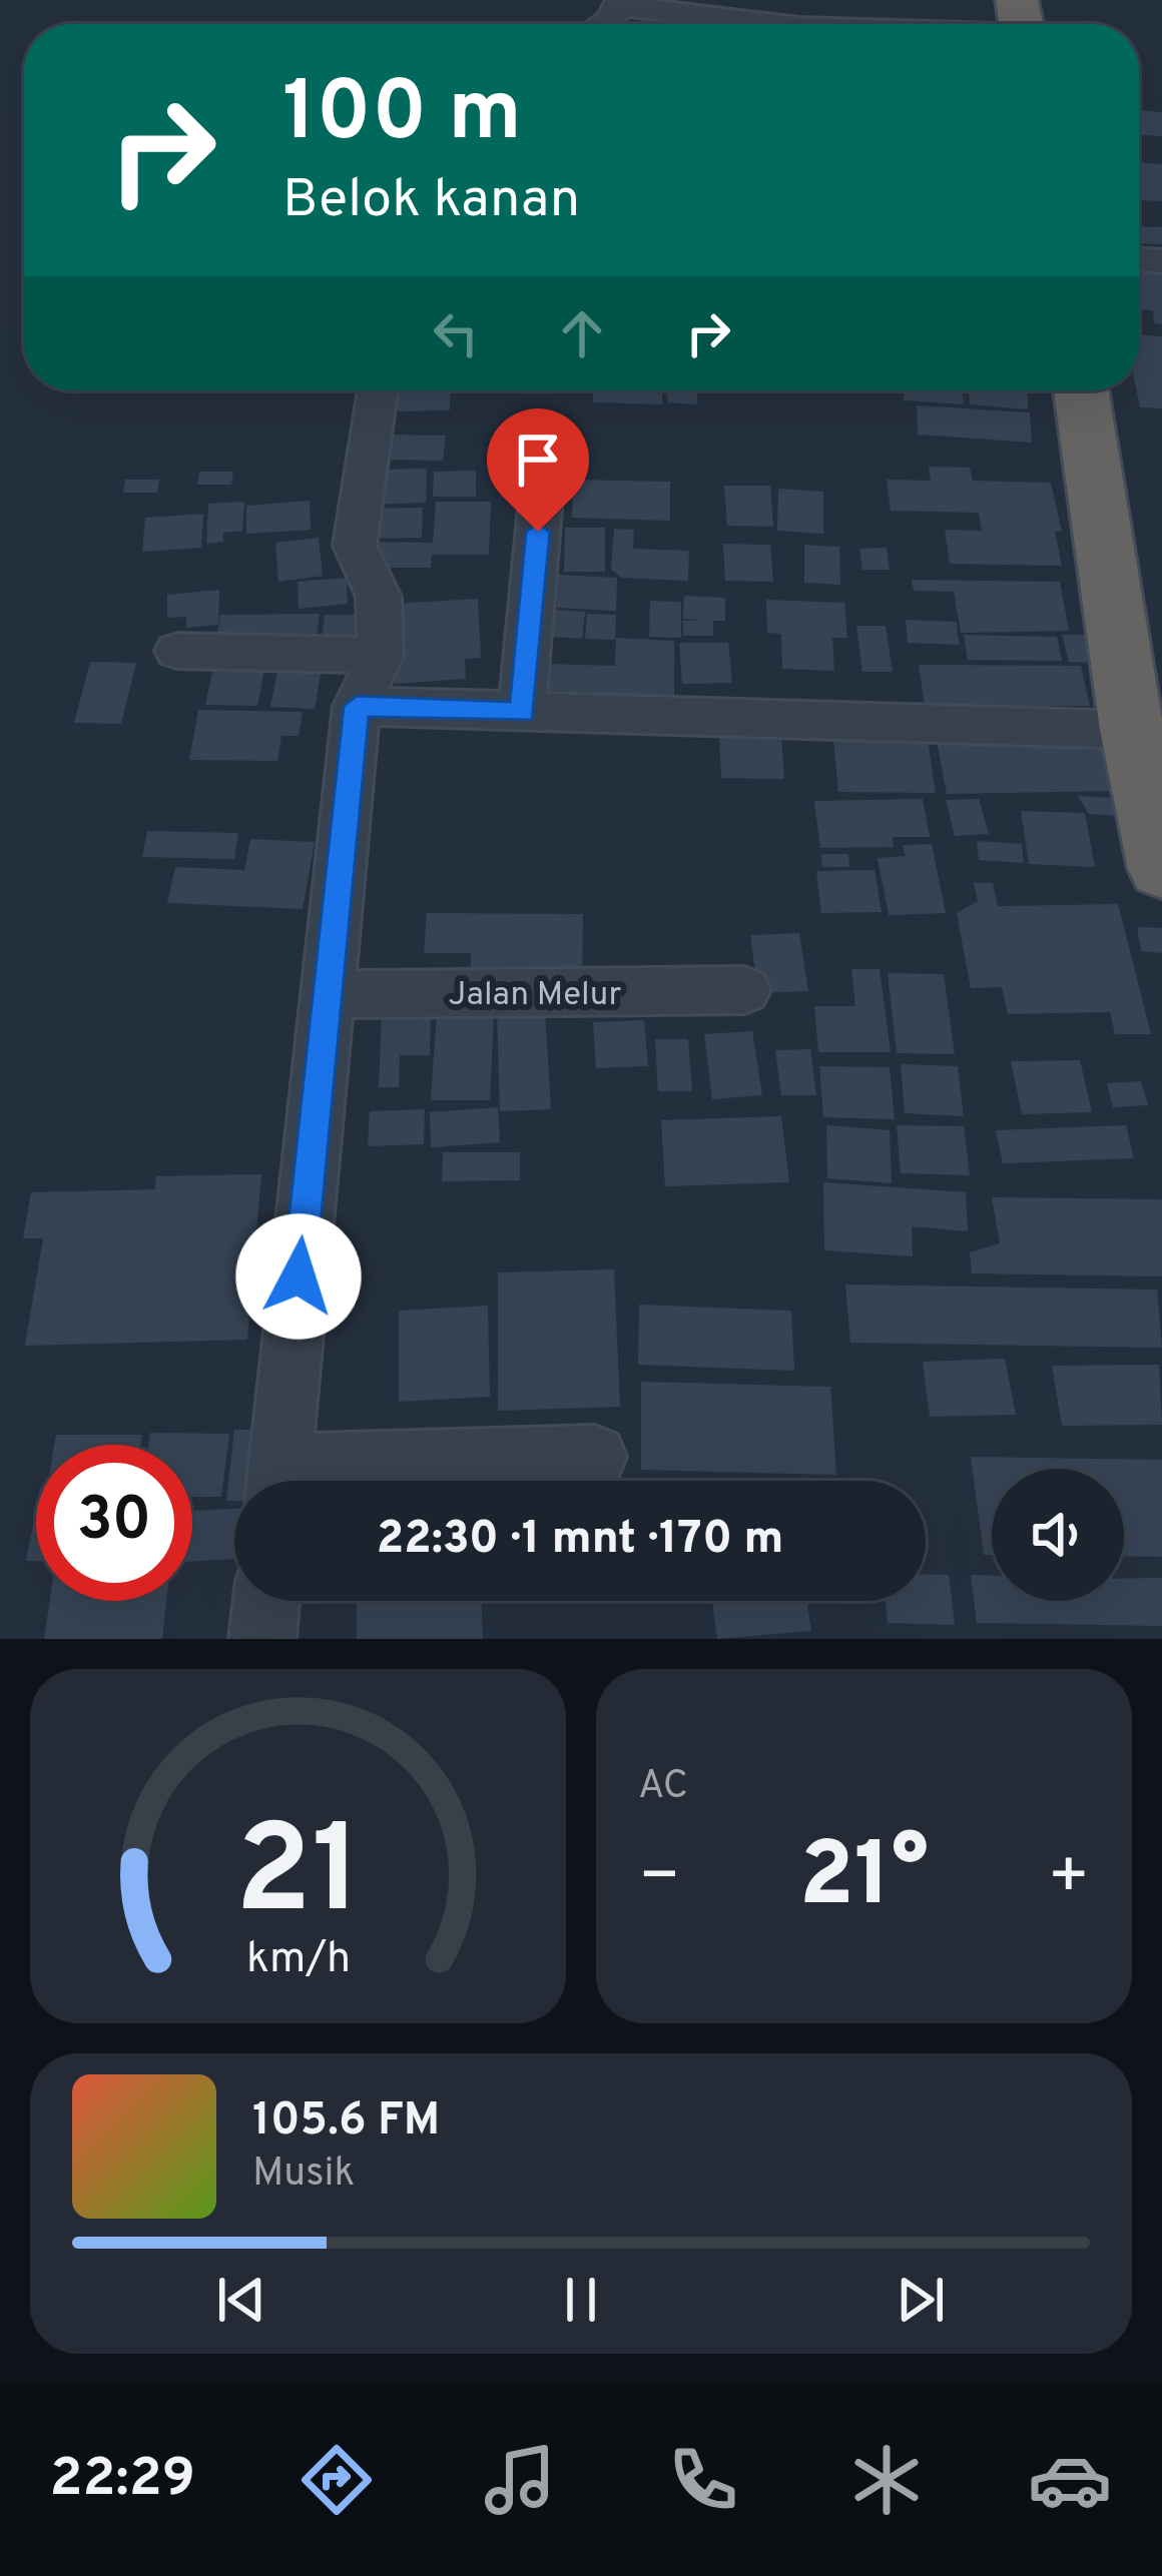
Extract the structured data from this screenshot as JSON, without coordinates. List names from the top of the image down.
{
  "streets": {
    "street": ["Jalan Melur"]
  },
  "page": {
    "turn": ["100 m", "Belok kanan"],
    "limit": "30",
    "trip": "22:30 · 1 mnt · 170 m",
    "tile": "AC",
    "heat": ["−", "21°", "+"],
    "song": ["105.6 FM", "Musik"],
    "tabs": "22:29",
    "gauge": ["21", "km/h"]
  }
}
